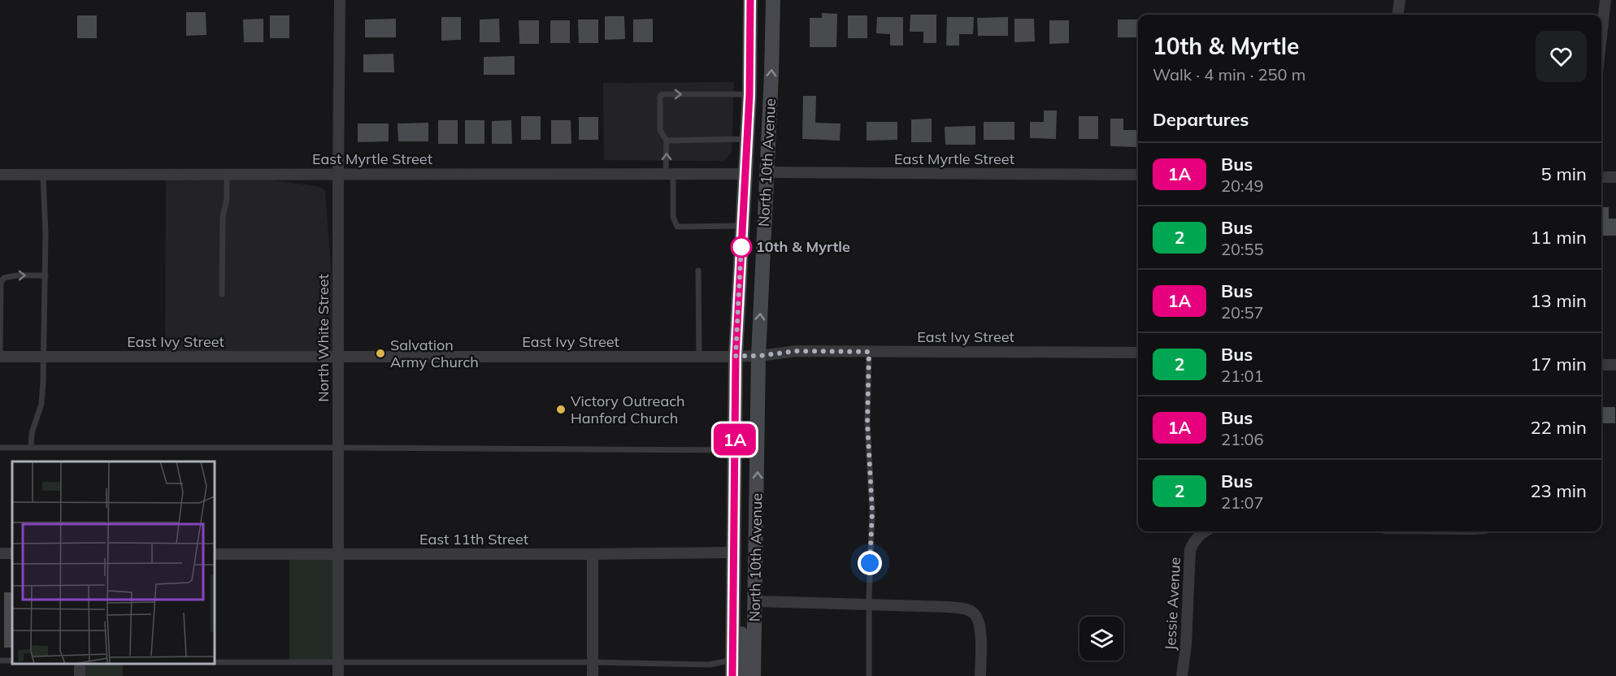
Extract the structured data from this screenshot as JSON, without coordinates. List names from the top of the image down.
{
  "streets": {
    "main road": ["North 10th Avenue"],
    "street": [
      "East Myrtle Street",
      "East Ivy Street",
      "North White Street",
      "East 11th Street",
      "Jessie Avenue"
    ]
  },
  "crossings": [
    ["East Myrtle Street", "North 10th Avenue"],
    ["East Myrtle Street", "North White Street"],
    ["North 10th Avenue", "East Ivy Street"],
    ["North 10th Avenue", "East 11th Street"],
    ["East Ivy Street", "North White Street"],
    ["North White Street", "East 11th Street"]
  ],
  "places": ["10th & Myrtle", "Salvation Army Church", "Victory Outreach Hanford Church"],
  "lines": ["bus line 1A"],
  "page": {
    "on_map": "1A",
    "heading": [
      ["10th & Myrtle", "Walk · 4 min · 250 m"],
      "Departures"
    ],
    "list": [
      {
        "mark": "1A",
        "name": "Bus",
        "note": "20:49",
        "value": "5 min"
      },
      {
        "mark": "2",
        "name": "Bus",
        "note": "20:55",
        "value": "11 min"
      },
      {
        "mark": "1A",
        "name": "Bus",
        "note": "20:57",
        "value": "13 min"
      },
      {
        "mark": "2",
        "name": "Bus",
        "note": "21:01",
        "value": "17 min"
      },
      {
        "mark": "1A",
        "name": "Bus",
        "note": "21:06",
        "value": "22 min"
      },
      {
        "mark": "2",
        "name": "Bus",
        "note": "21:07",
        "value": "23 min"
      }
    ]
  }
}
